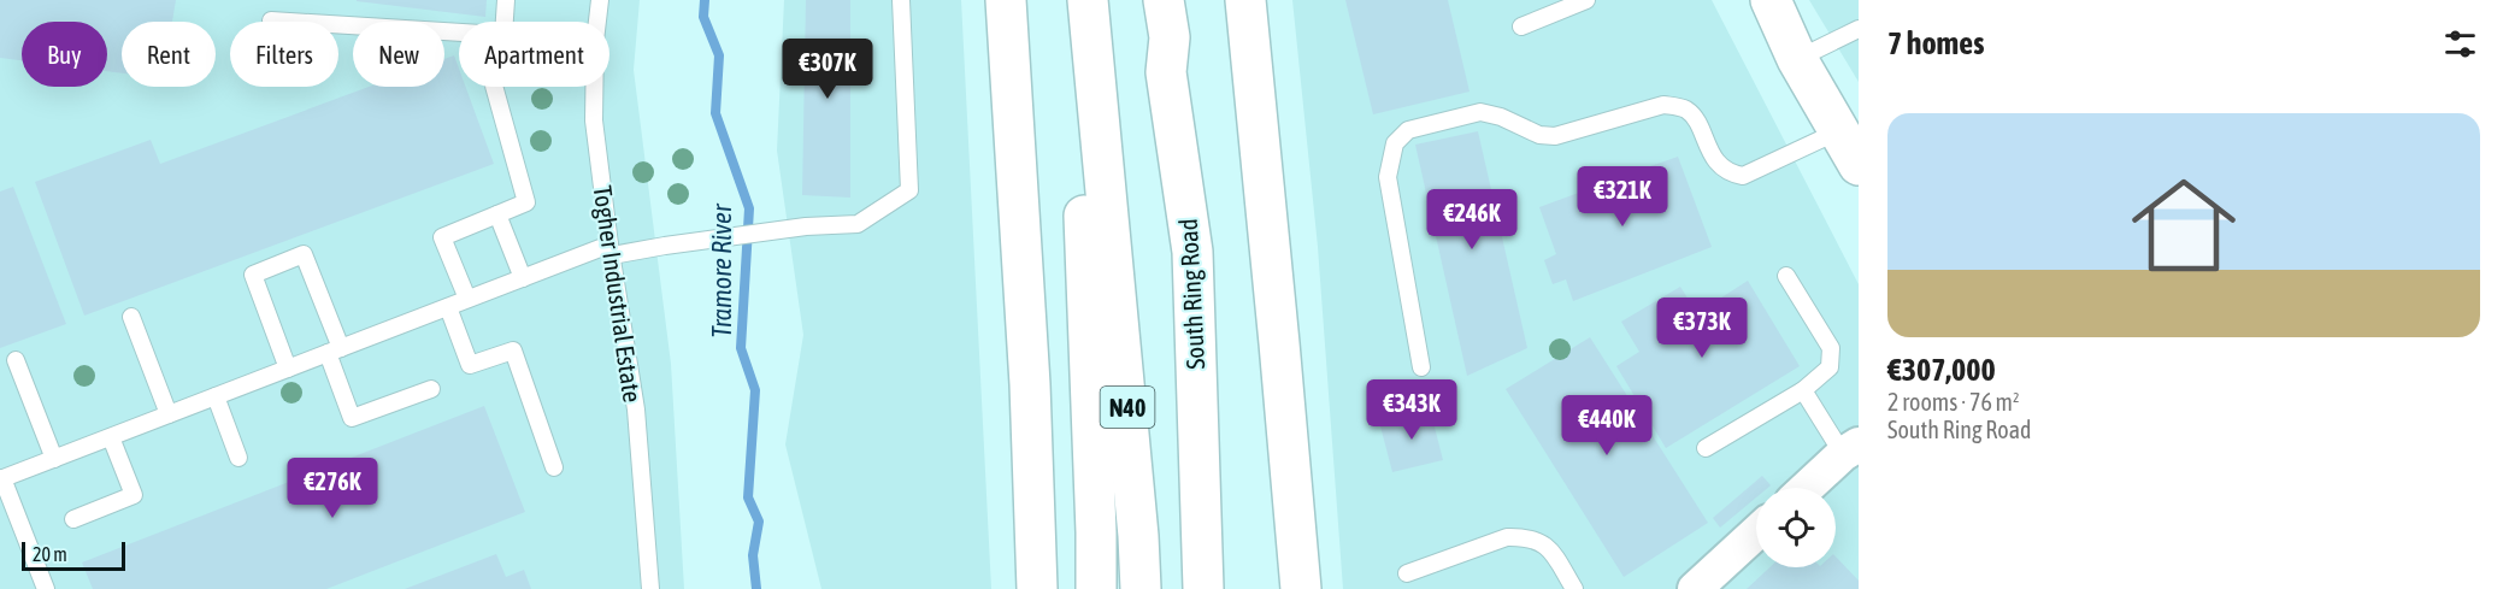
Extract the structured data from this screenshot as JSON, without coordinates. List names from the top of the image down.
{
  "streets": {
    "main road": ["South Ring Road", "N40"],
    "lane": ["Togher Industrial Estate"]
  },
  "water": ["Tramore River"],
  "scale_bar": "20 m",
  "page": {
    "heading": "7 homes",
    "chip": [
      "Buy",
      "Rent",
      "Filters",
      "New",
      "Apartment"
    ],
    "price": [
      "€307K",
      "€321K",
      "€246K",
      "€373K",
      "€343K",
      "€440K",
      "€276K"
    ],
    "list": [
      {
        "name": "€307,000",
        "note": "2 rooms · 76 m² · South Ring Road"
      }
    ],
    "scale": "20 m"
  }
}
